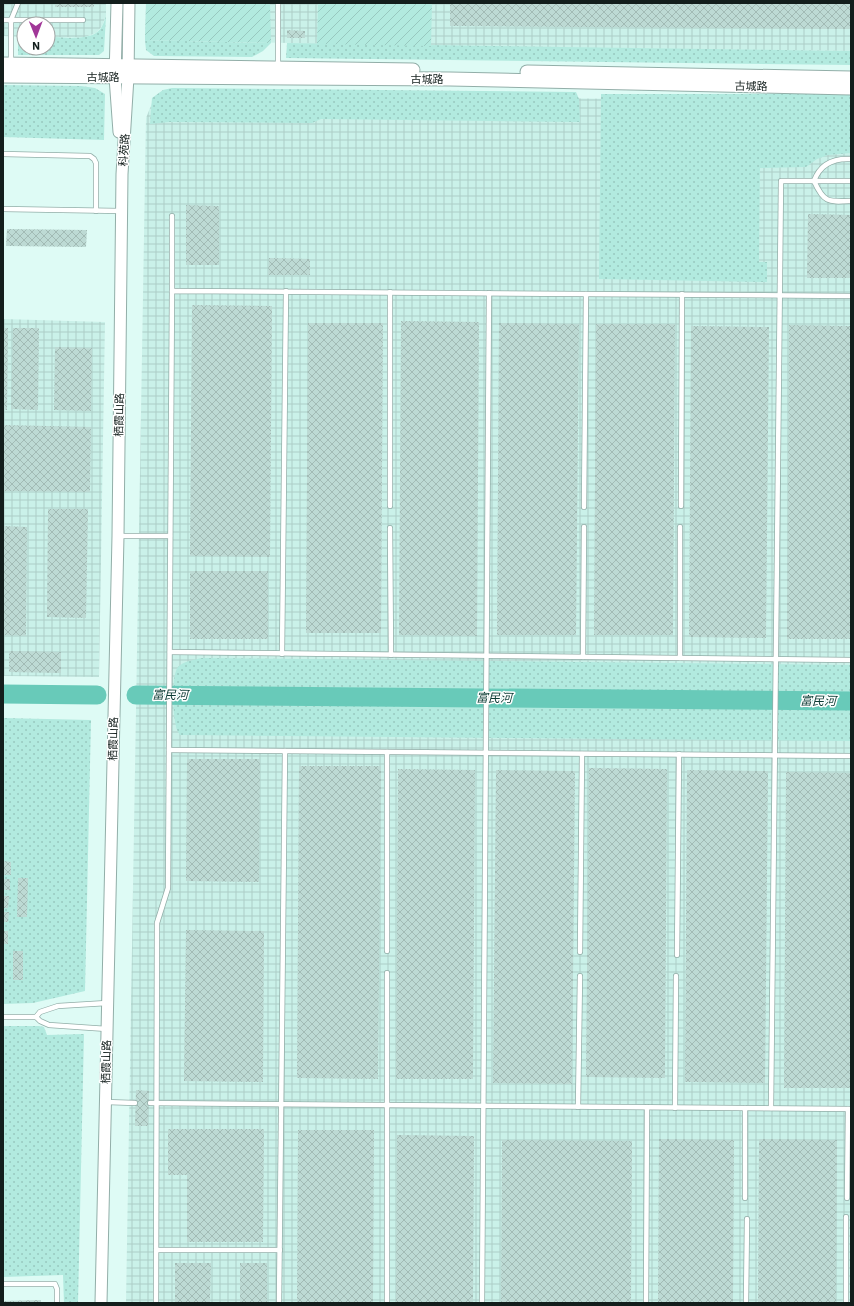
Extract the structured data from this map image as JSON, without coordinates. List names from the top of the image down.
{
  "streets": {
    "main road": ["古城路"],
    "street": ["科苑路", "栖霞山路"]
  },
  "crossings": [
    ["古城路", "科苑路"],
    ["科苑路", "栖霞山路"]
  ],
  "water": ["富民河"],
  "north": "bottom"
}
